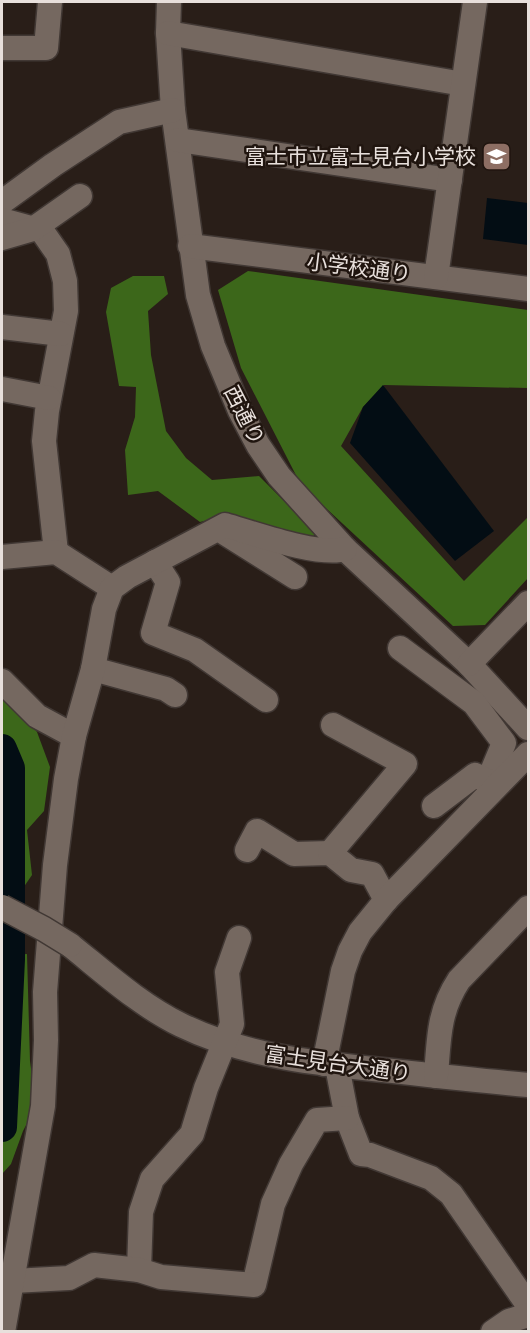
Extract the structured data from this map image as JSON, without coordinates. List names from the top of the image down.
{
  "streets": {
    "street": ["小学校通り", "西通り", "富士見台大通り"]
  },
  "crossings": [
    ["小学校通り", "西通り"]
  ],
  "places": {
    "school or university": ["富士市立富士見台小学校"]
  }
}
